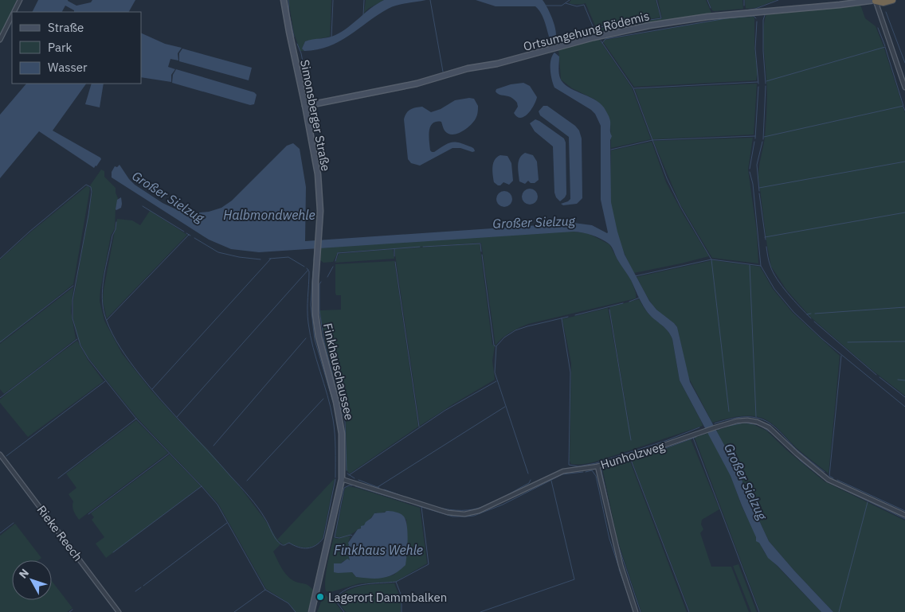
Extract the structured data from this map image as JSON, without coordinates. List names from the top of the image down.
{
  "streets": {
    "main road": ["Ortsumgehung Rödemis", "Simonsberger Straße", "Finkhauschaussee"],
    "street": ["Hunholzweg", "Rieke Reech"]
  },
  "crossings": [
    ["Ortsumgehung Rödemis", "Simonsberger Straße"],
    ["Simonsberger Straße", "Finkhauschaussee"],
    ["Finkhauschaussee", "Hunholzweg"]
  ],
  "water": ["Großer Sielzug", "Halbmondwehle", "Finkhaus Wehle"],
  "places": ["Lagerort Dammbalken"],
  "legend": ["Straße", "Park", "Wasser"],
  "north": "top left"
}
